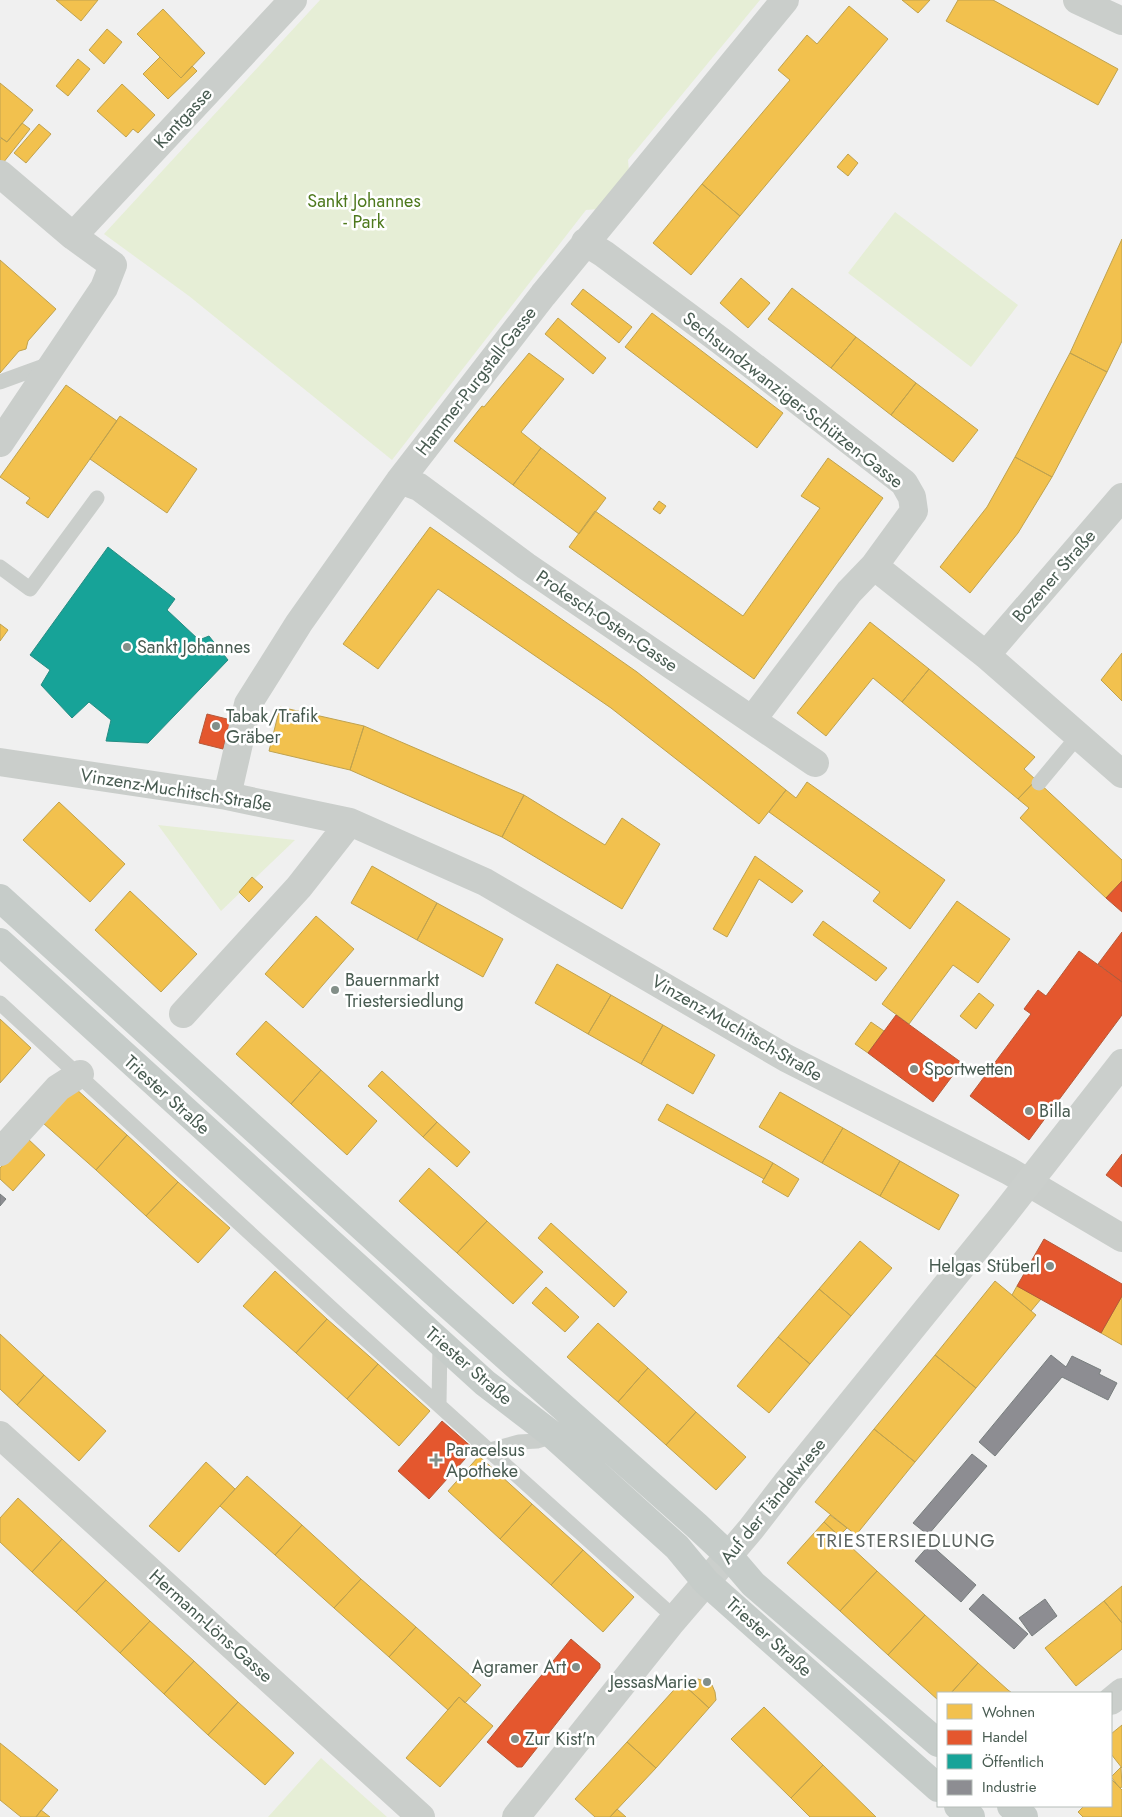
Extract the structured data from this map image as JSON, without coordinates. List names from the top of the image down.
{
  "streets": {
    "main road": ["Triester Straße", "Auf der Tändelwiese"],
    "street": [
      "Kantgasse",
      "Hammer-Purgstall-Gasse",
      "Sechsundzwanziger-Schützen-Gasse",
      "Bozener Straße",
      "Prokesch-Osten-Gasse",
      "Vinzenz-Muchitsch-Straße",
      "Hermann-Löns-Gasse"
    ]
  },
  "crossings": [
    ["Hammer-Purgstall-Gasse", "Sechsundzwanziger-Schützen-Gasse"],
    ["Hammer-Purgstall-Gasse", "Prokesch-Osten-Gasse"],
    ["Hammer-Purgstall-Gasse", "Vinzenz-Muchitsch-Straße"],
    ["Vinzenz-Muchitsch-Straße", "Auf der Tändelwiese"],
    ["Triester Straße", "Auf der Tändelwiese"]
  ],
  "districts": ["TRIESTERSIEDLUNG"],
  "parks": ["Sankt Johannes - Park"],
  "places": {
    "other": [
      "Sankt Johannes",
      "Tabak/Trafik Gräber",
      "Bauernmarkt Triestersiedlung",
      "Sportwetten",
      "Billa",
      "Helgas Stüberl",
      "Agramer Art",
      "JessasMarie",
      "Zur Kist'n"
    ],
    "health": ["Paracelsus Apotheke"]
  },
  "legend": [
    "Wohnen",
    "Handel",
    "Öffentlich",
    "Industrie"
  ]
}
